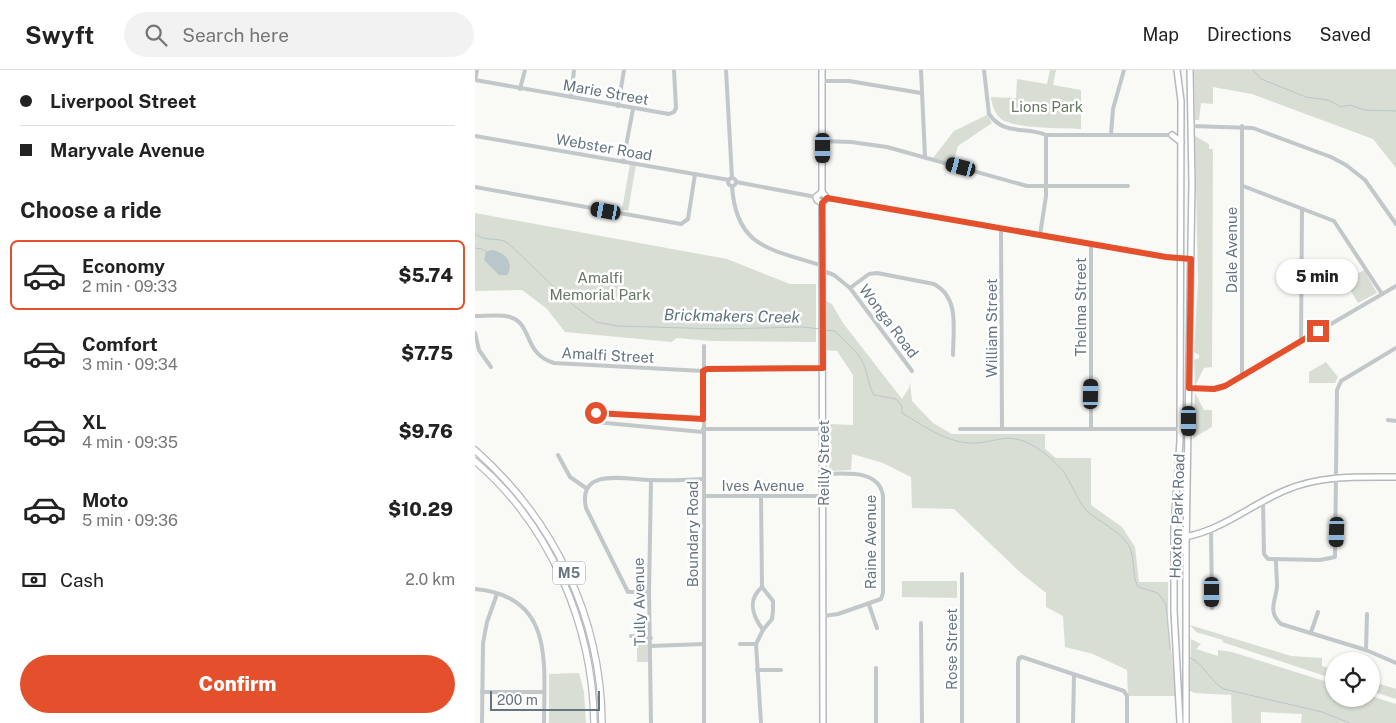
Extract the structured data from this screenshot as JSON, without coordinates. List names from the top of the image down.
{
  "streets": {
    "highway": ["M5"],
    "main road": ["Reilly Street", "Hoxton Park Road"],
    "street": [
      "Marie Street",
      "Webster Road",
      "Dale Avenue",
      "Thelma Street",
      "Wonga Road",
      "William Street",
      "Amalfi Street",
      "Ives Avenue",
      "Boundary Road",
      "Raine Avenue",
      "Tully Avenue",
      "Rose Street"
    ]
  },
  "crossings": [
    ["Webster Road", "Wonga Road"],
    ["Wonga Road", "Reilly Street"],
    ["Amalfi Street", "Boundary Road"],
    ["Reilly Street", "Ives Avenue"],
    ["Reilly Street", "Raine Avenue"],
    ["Ives Avenue", "Boundary Road"]
  ],
  "water": ["Brickmakers Creek"],
  "parks": ["Lions Park", "Amalfi Memorial Park"],
  "scale_bar": "200 m",
  "page": {
    "header": "Swyft",
    "search": "Search here",
    "nav": ["Map", "Directions", "Saved"],
    "banner": ["Liverpool Street", "Maryvale Avenue"],
    "heading": "Choose a ride",
    "list": [
      {
        "name": "Economy",
        "note": "2 min · 09:33",
        "value": "$5.74"
      },
      {
        "name": "Comfort",
        "note": "3 min · 09:34",
        "value": "$7.75"
      },
      {
        "name": "XL",
        "note": "4 min · 09:35",
        "value": "$9.76"
      },
      {
        "name": "Moto",
        "note": "5 min · 09:36",
        "value": "$10.29"
      }
    ],
    "bubble": "5 min",
    "pay": ["Cash", "2.0 km"],
    "buttons": "Confirm",
    "scale": "200 m"
  }
}
